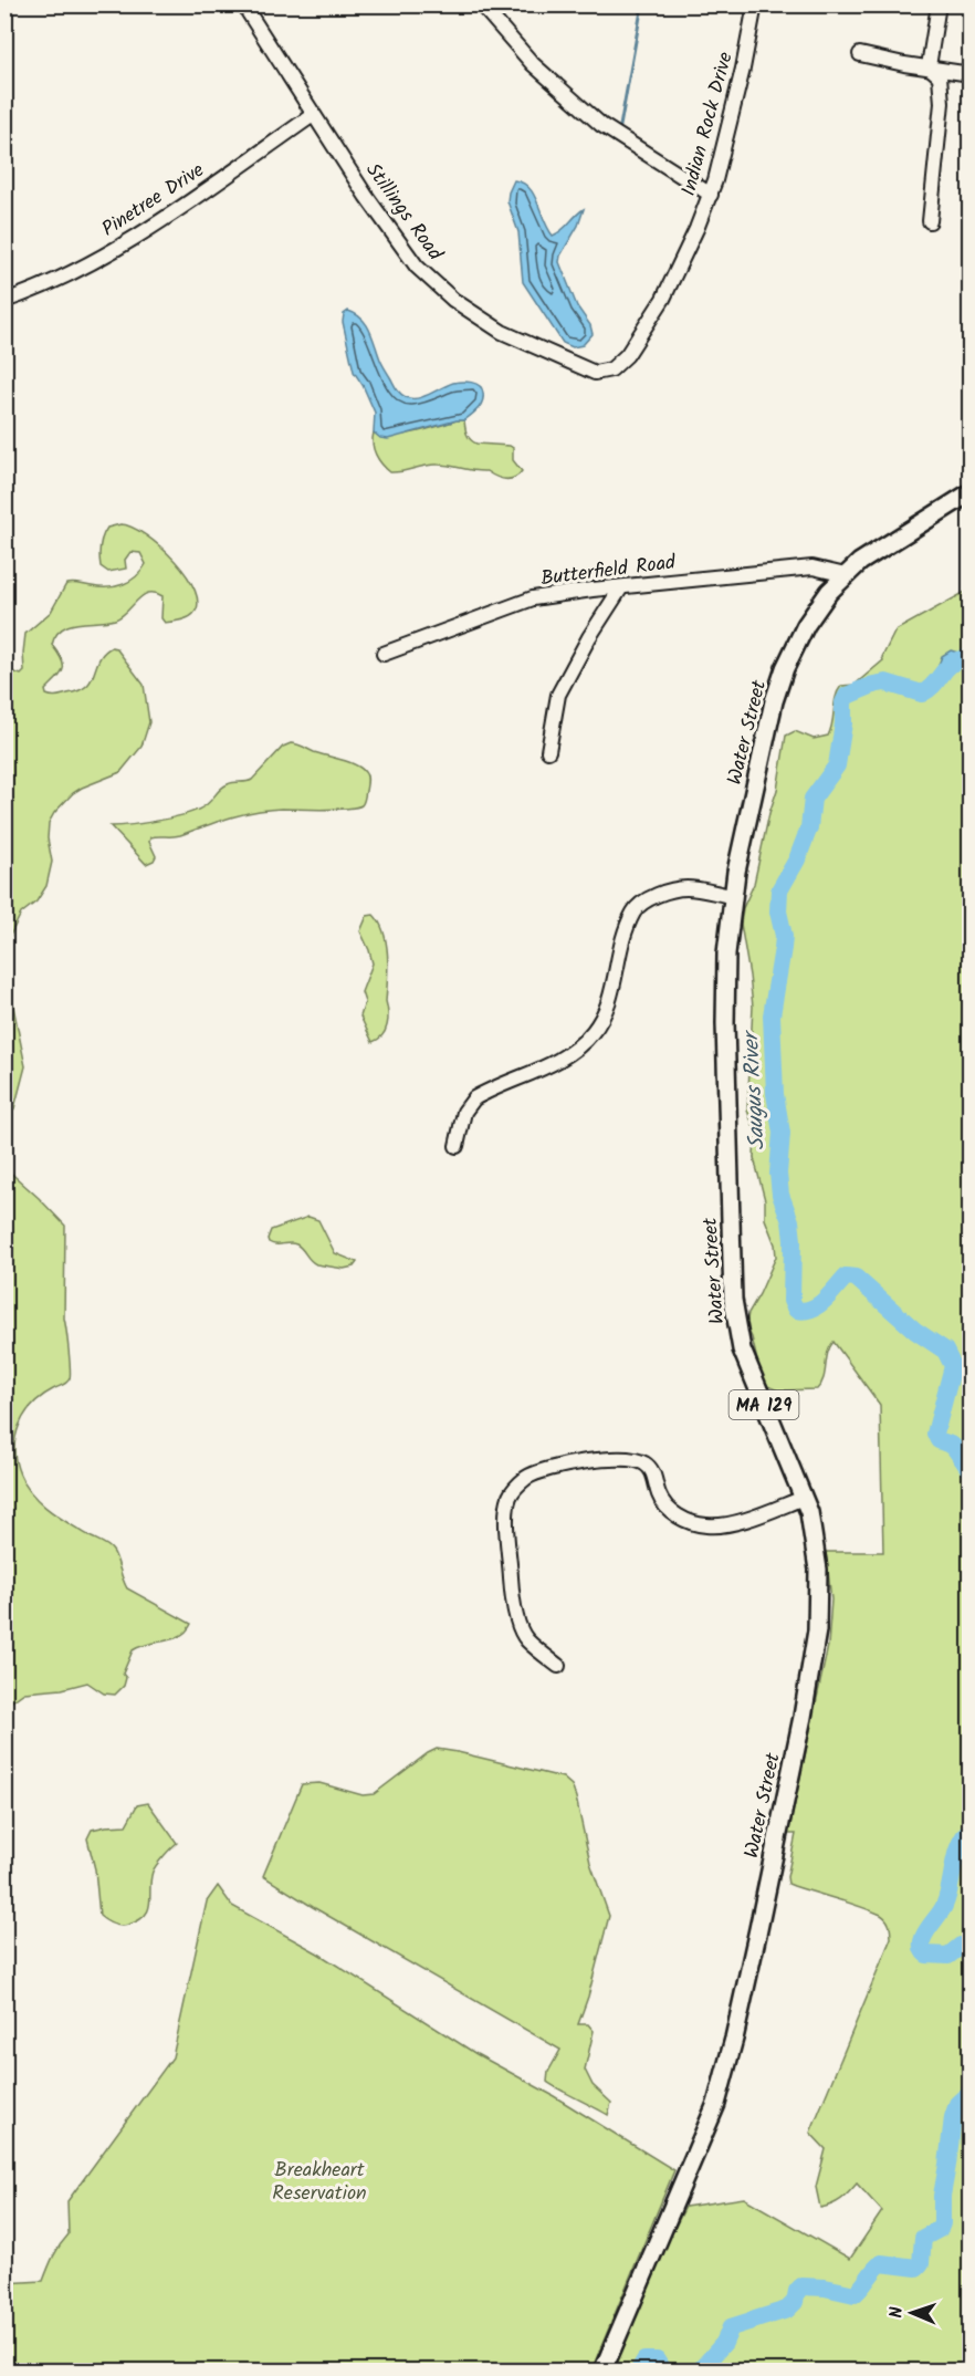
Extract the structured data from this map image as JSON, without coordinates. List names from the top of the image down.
{
  "streets": {
    "main road": ["Water Street", "MA 129"],
    "street": [
      "Indian Rock Drive",
      "Pinetree Drive",
      "Stillings Road",
      "Butterfield Road"
    ]
  },
  "crossings": [
    ["Indian Rock Drive", "Stillings Road"],
    ["Pinetree Drive", "Stillings Road"],
    ["Butterfield Road", "Water Street"]
  ],
  "water": ["Saugus River"],
  "parks": ["Breakheart Reservation"],
  "north": "left"
}
